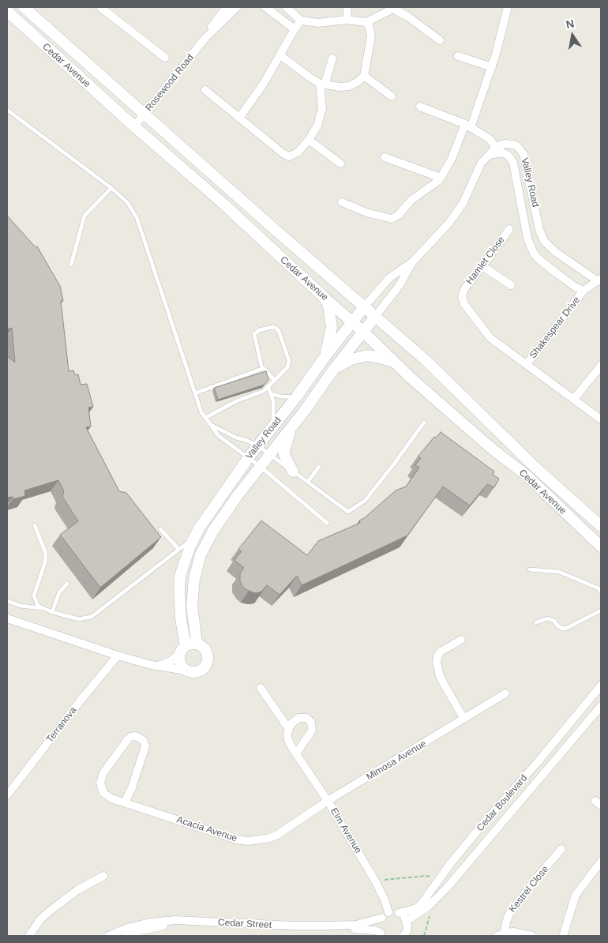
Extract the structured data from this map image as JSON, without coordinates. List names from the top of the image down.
{
  "streets": {
    "main road": ["Cedar Avenue", "Valley Road"],
    "street": [
      "Rosewood Road",
      "Hamlet Close",
      "Shakespear Drive",
      "Terranova",
      "Mimosa Avenue",
      "Cedar Boulevard",
      "Acacia Avenue",
      "Elm Avenue",
      "Kestrel Close",
      "Cedar Street"
    ]
  },
  "crossings": [
    ["Cedar Avenue", "Rosewood Road"],
    ["Cedar Avenue", "Valley Road"],
    ["Hamlet Close", "Shakespear Drive"],
    ["Mimosa Avenue", "Acacia Avenue"],
    ["Mimosa Avenue", "Elm Avenue"],
    ["Acacia Avenue", "Elm Avenue"],
    ["Elm Avenue", "Cedar Street"]
  ],
  "north": "top"
}
